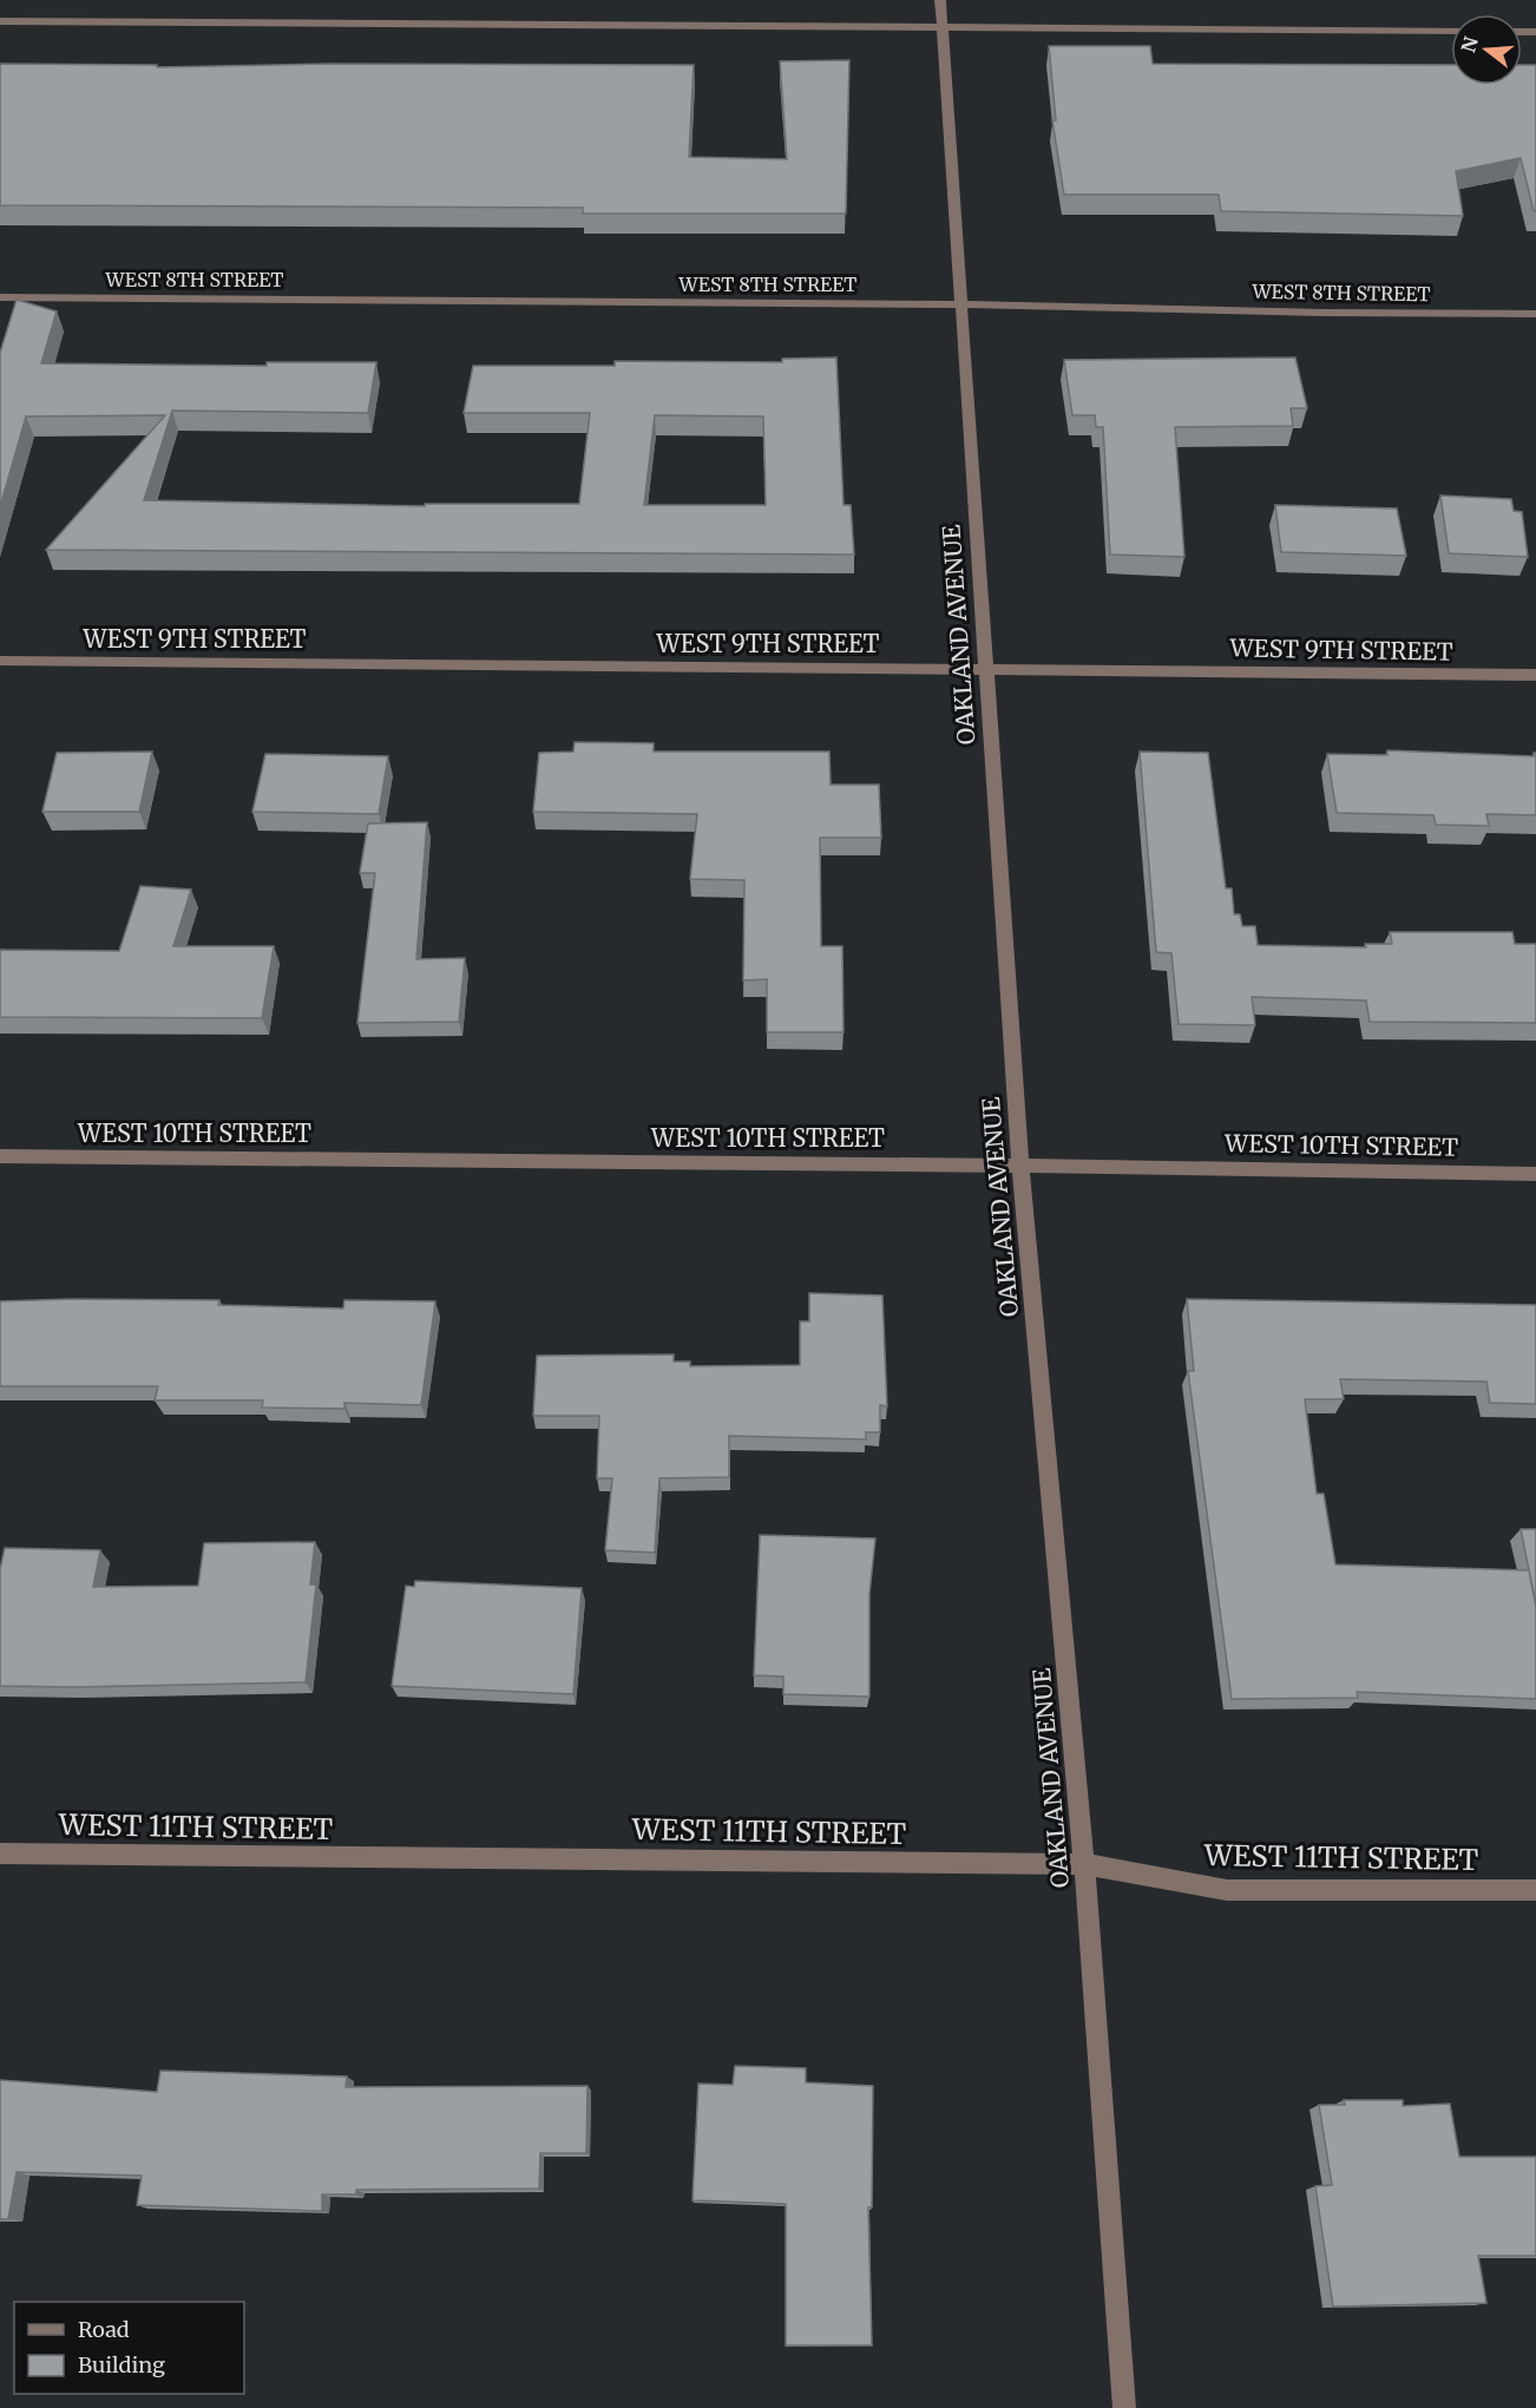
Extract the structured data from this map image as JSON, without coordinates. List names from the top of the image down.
{
  "streets": {
    "street": [
      "WEST 8TH STREET",
      "OAKLAND AVENUE",
      "WEST 9TH STREET",
      "WEST 10TH STREET",
      "WEST 11TH STREET"
    ]
  },
  "crossings": [
    ["WEST 8TH STREET", "OAKLAND AVENUE"],
    ["OAKLAND AVENUE", "WEST 9TH STREET"],
    ["OAKLAND AVENUE", "WEST 10TH STREET"],
    ["OAKLAND AVENUE", "WEST 11TH STREET"]
  ],
  "legend": ["Road", "Building"],
  "north": "left"
}
